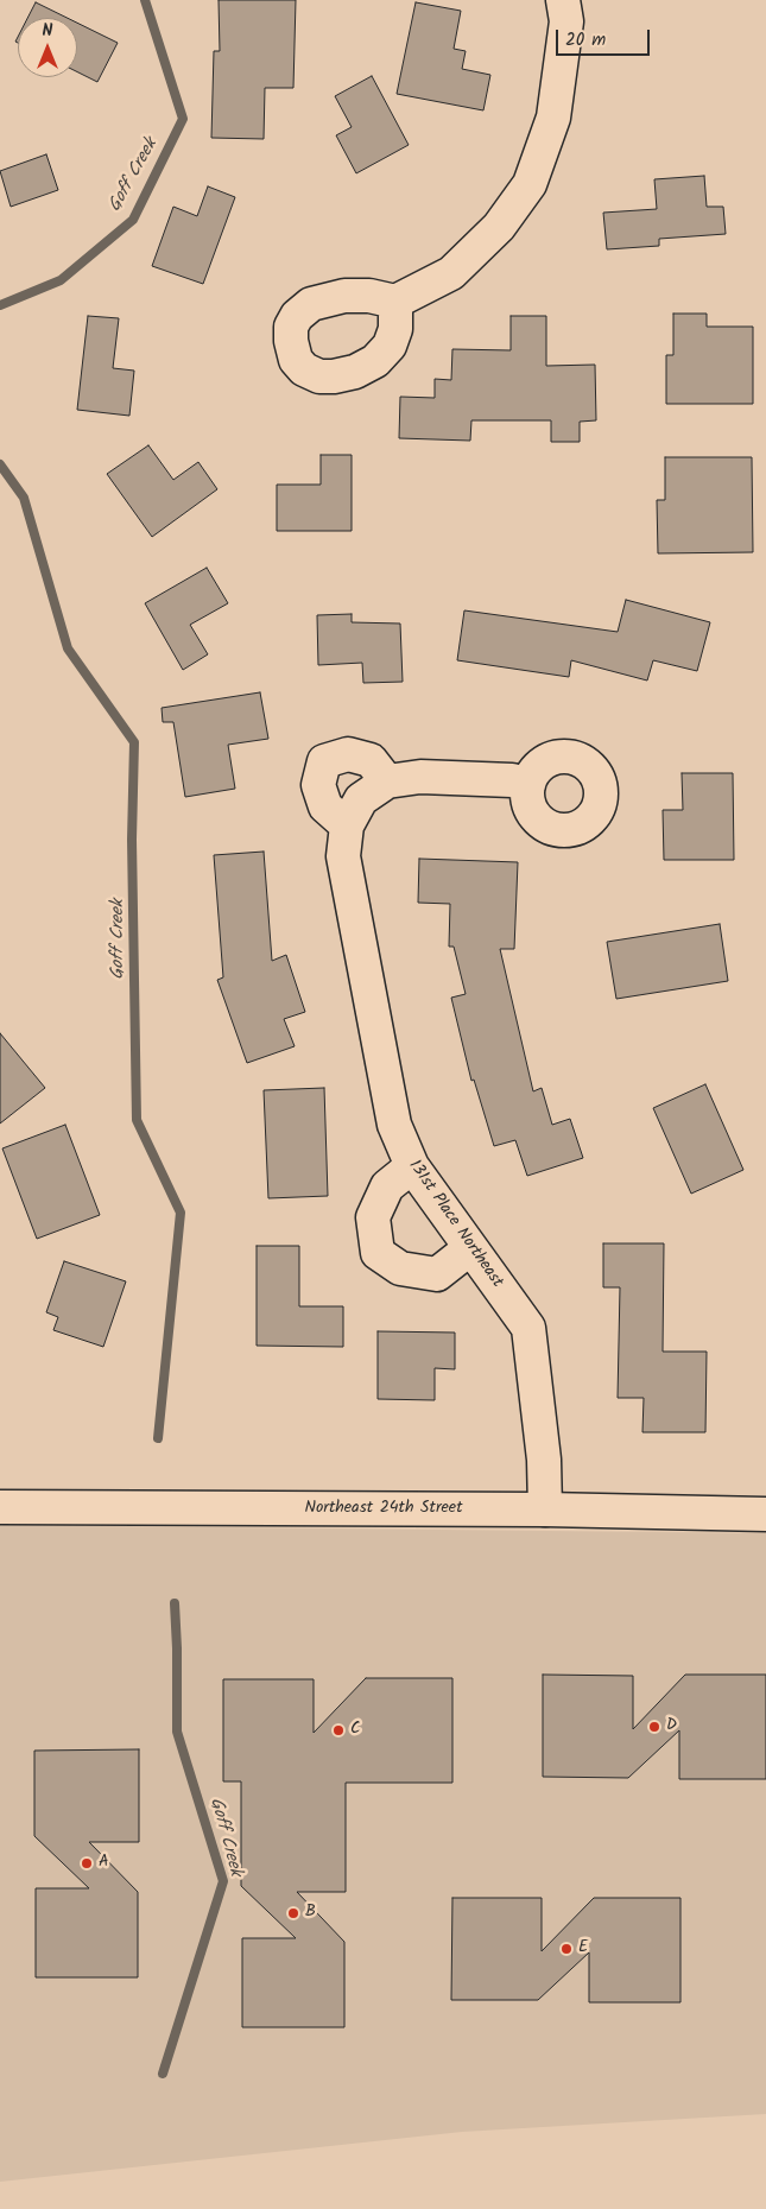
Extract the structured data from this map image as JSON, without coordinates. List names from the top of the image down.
{
  "streets": {
    "street": ["131st Place Northeast", "Northeast 24th Street"]
  },
  "crossings": [
    ["131st Place Northeast", "Northeast 24th Street"]
  ],
  "water": ["Goff Creek"],
  "places": [
    "D",
    "C",
    "A",
    "B",
    "E"
  ],
  "scale_bar": "20 m",
  "north": "top"
}
